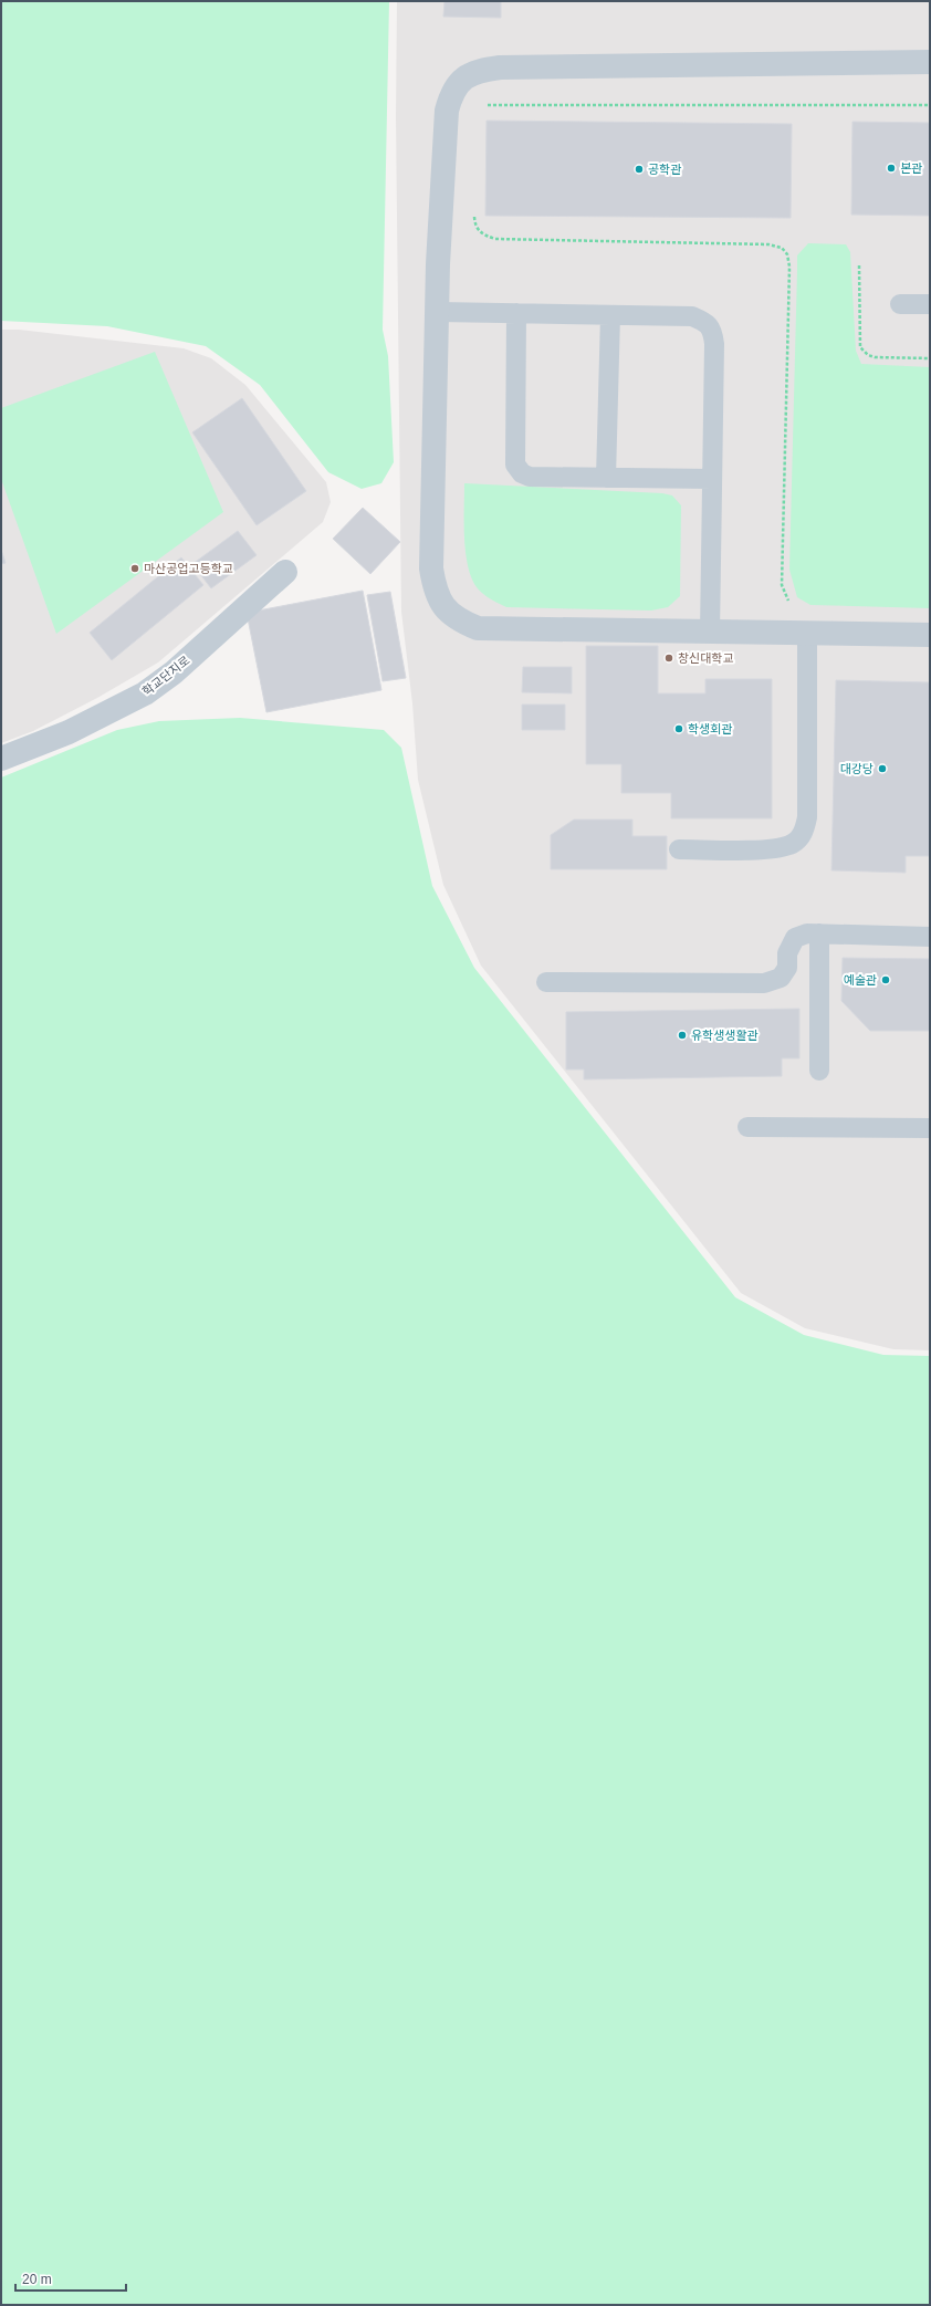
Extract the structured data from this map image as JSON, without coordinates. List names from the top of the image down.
{
  "streets": {
    "street": ["학교단지로"]
  },
  "places": [
    "본관",
    "공학관",
    "마산공업고등학교",
    "창신대학교",
    "학생회관",
    "대강당",
    "예술관",
    "유학생생활관"
  ],
  "scale_bar": "20 m"
}
